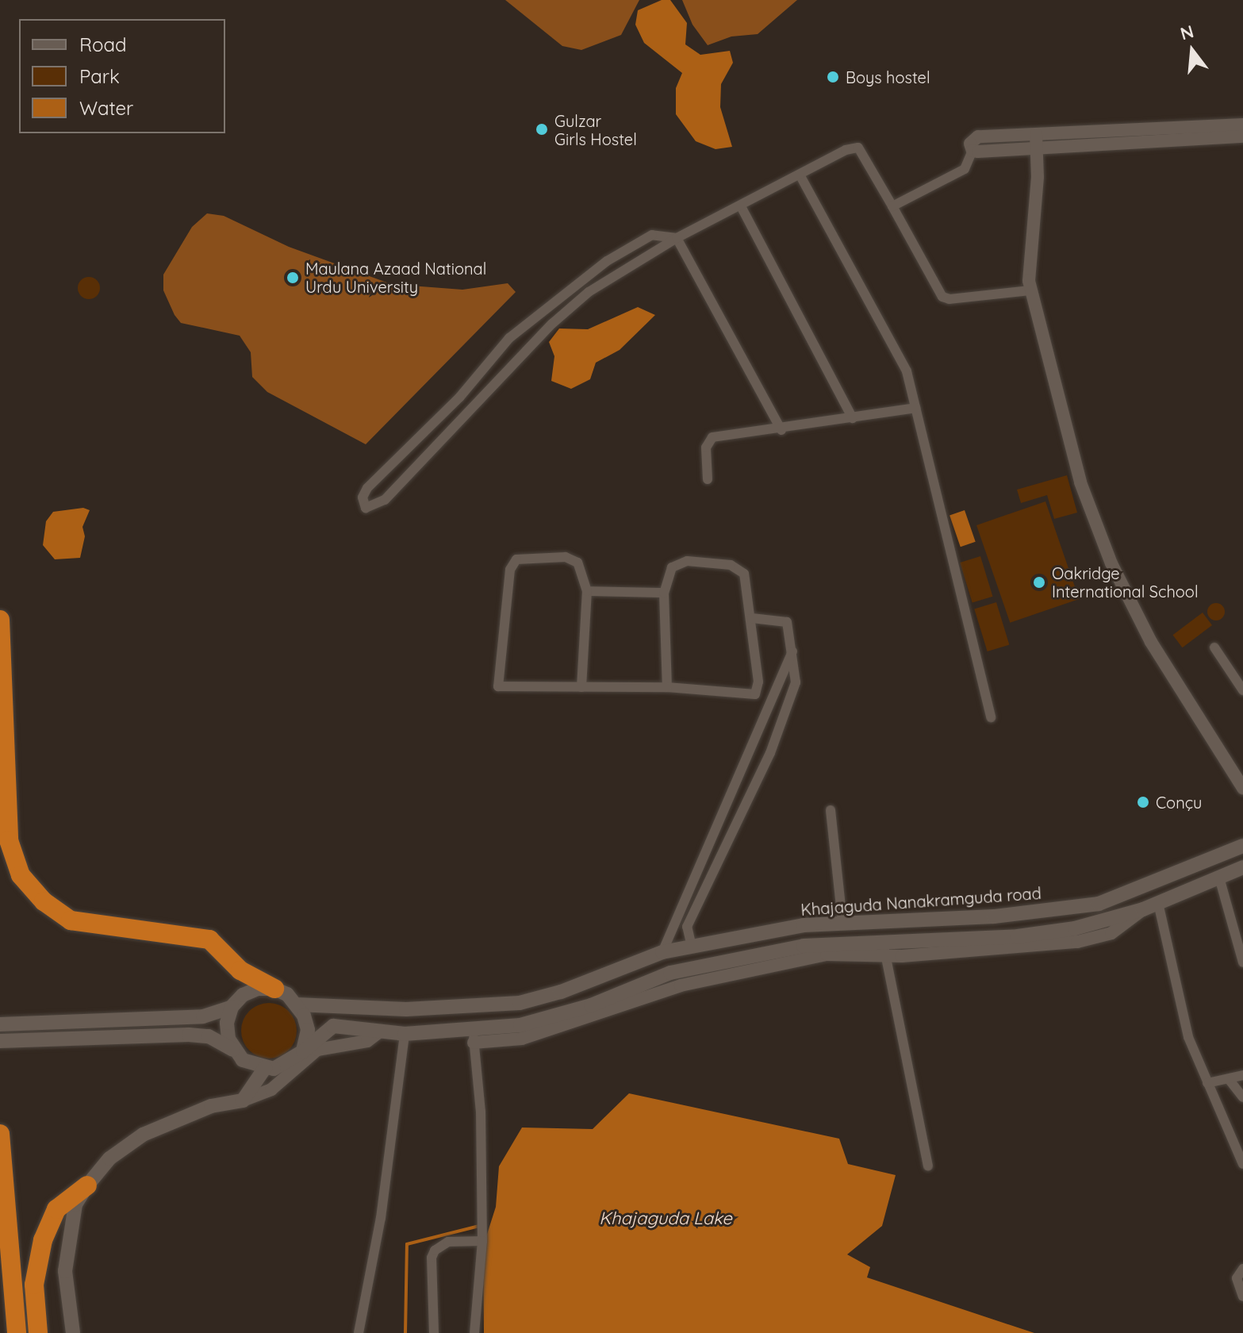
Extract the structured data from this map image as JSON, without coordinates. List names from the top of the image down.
{
  "streets": {
    "main road": ["Khajaguda Nanakramguda road"]
  },
  "water": ["Khajaguda Lake"],
  "places": [
    "Boys hostel",
    "Gulzar Girls Hostel",
    "Maulana Azaad National Urdu University",
    "Oakridge International School",
    "Conçu"
  ],
  "legend": ["Road", "Park", "Water"],
  "north": "top"
}
